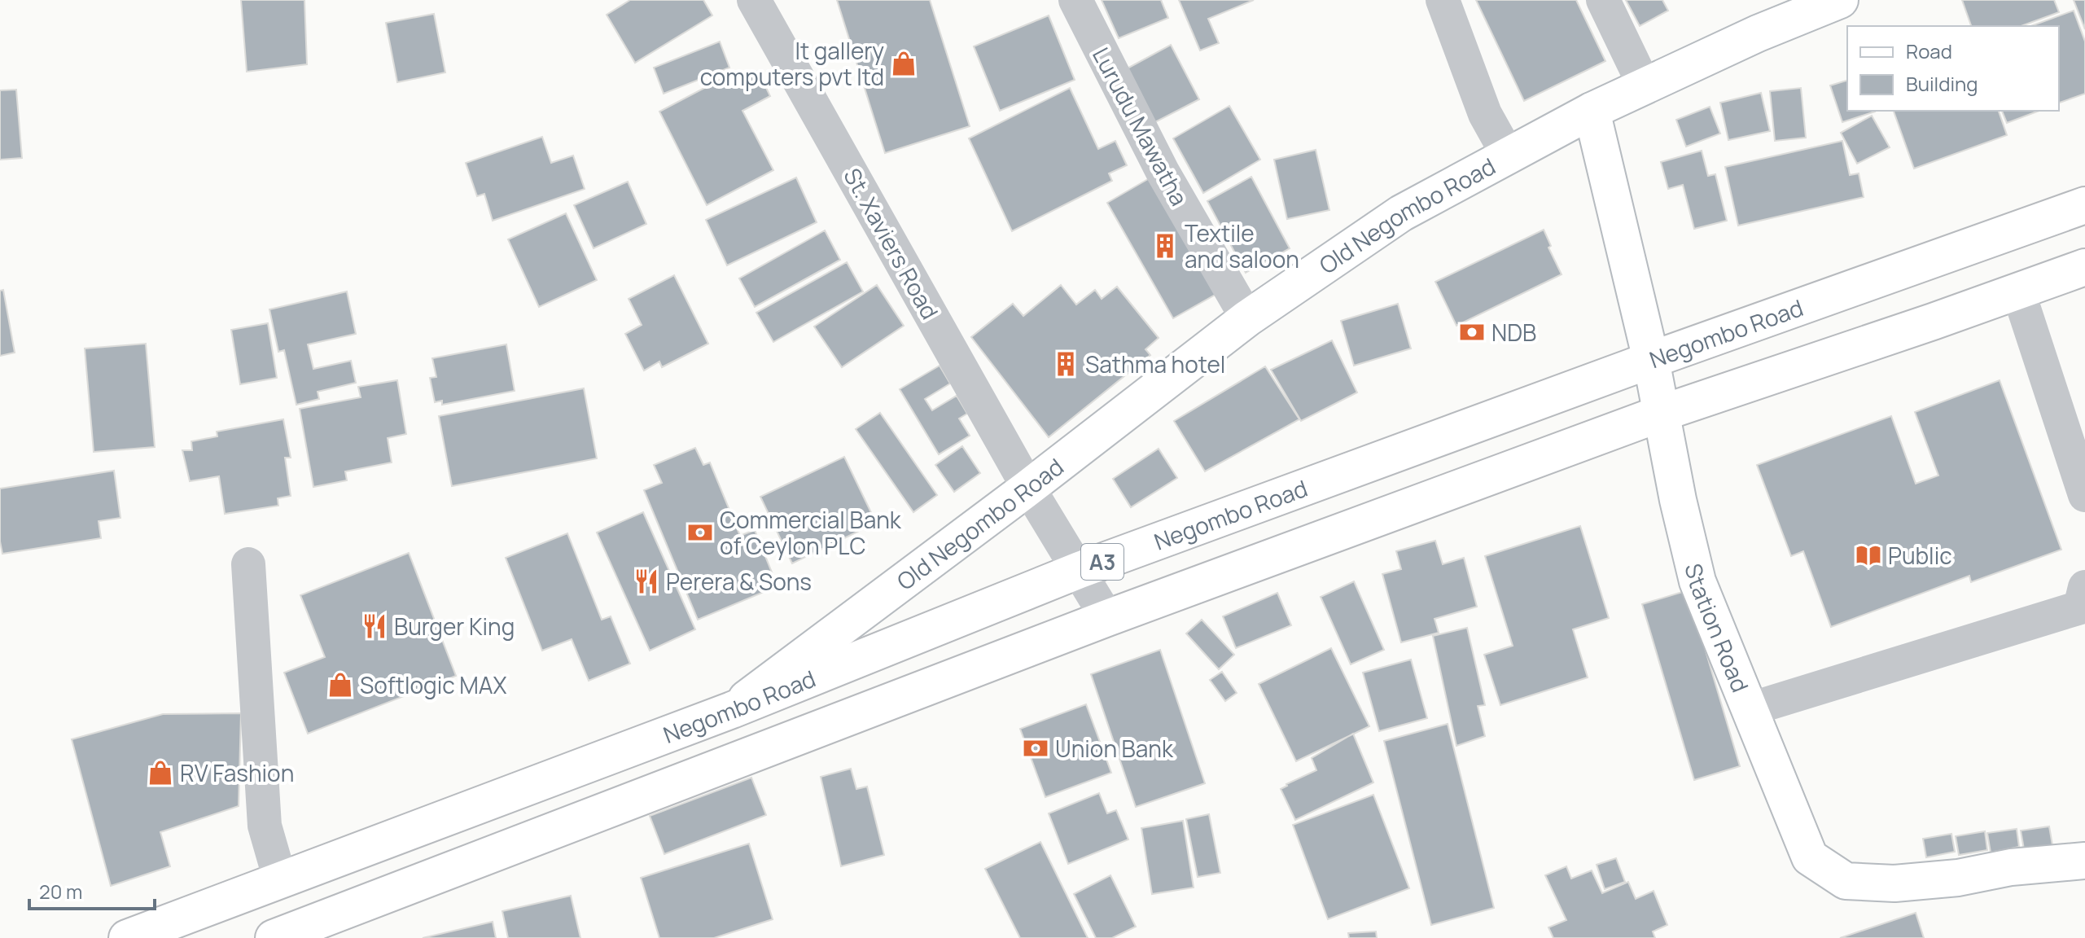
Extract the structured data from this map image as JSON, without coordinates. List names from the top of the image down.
{
  "streets": {
    "main road": [
      "Old Negombo Road",
      "Negombo Road",
      "A3",
      "Station Road"
    ],
    "street": ["Lurudu Mawatha", "St. Xaviers Road"]
  },
  "crossings": [
    ["Lurudu Mawatha", "Old Negombo Road"],
    ["Old Negombo Road", "St. Xaviers Road"],
    ["Old Negombo Road", "Negombo Road"],
    ["Old Negombo Road", "Station Road"],
    ["St. Xaviers Road", "Negombo Road"],
    ["St. Xaviers Road", "A3"],
    ["Negombo Road", "Station Road"],
    ["A3", "Station Road"]
  ],
  "places": {
    "shop": ["It gallery computers pvt ltd", "Softlogic MAX", "RV Fashion"],
    "building": ["Textile and saloon", "Sathma hotel"],
    "bank": ["NDB", "Commercial Bank of Ceylon PLC", "Union Bank"],
    "library": ["Public"],
    "restaurant": ["Perera & Sons", "Burger King"]
  },
  "legend": ["Road", "Building"],
  "scale_bar": "20 m"
}
